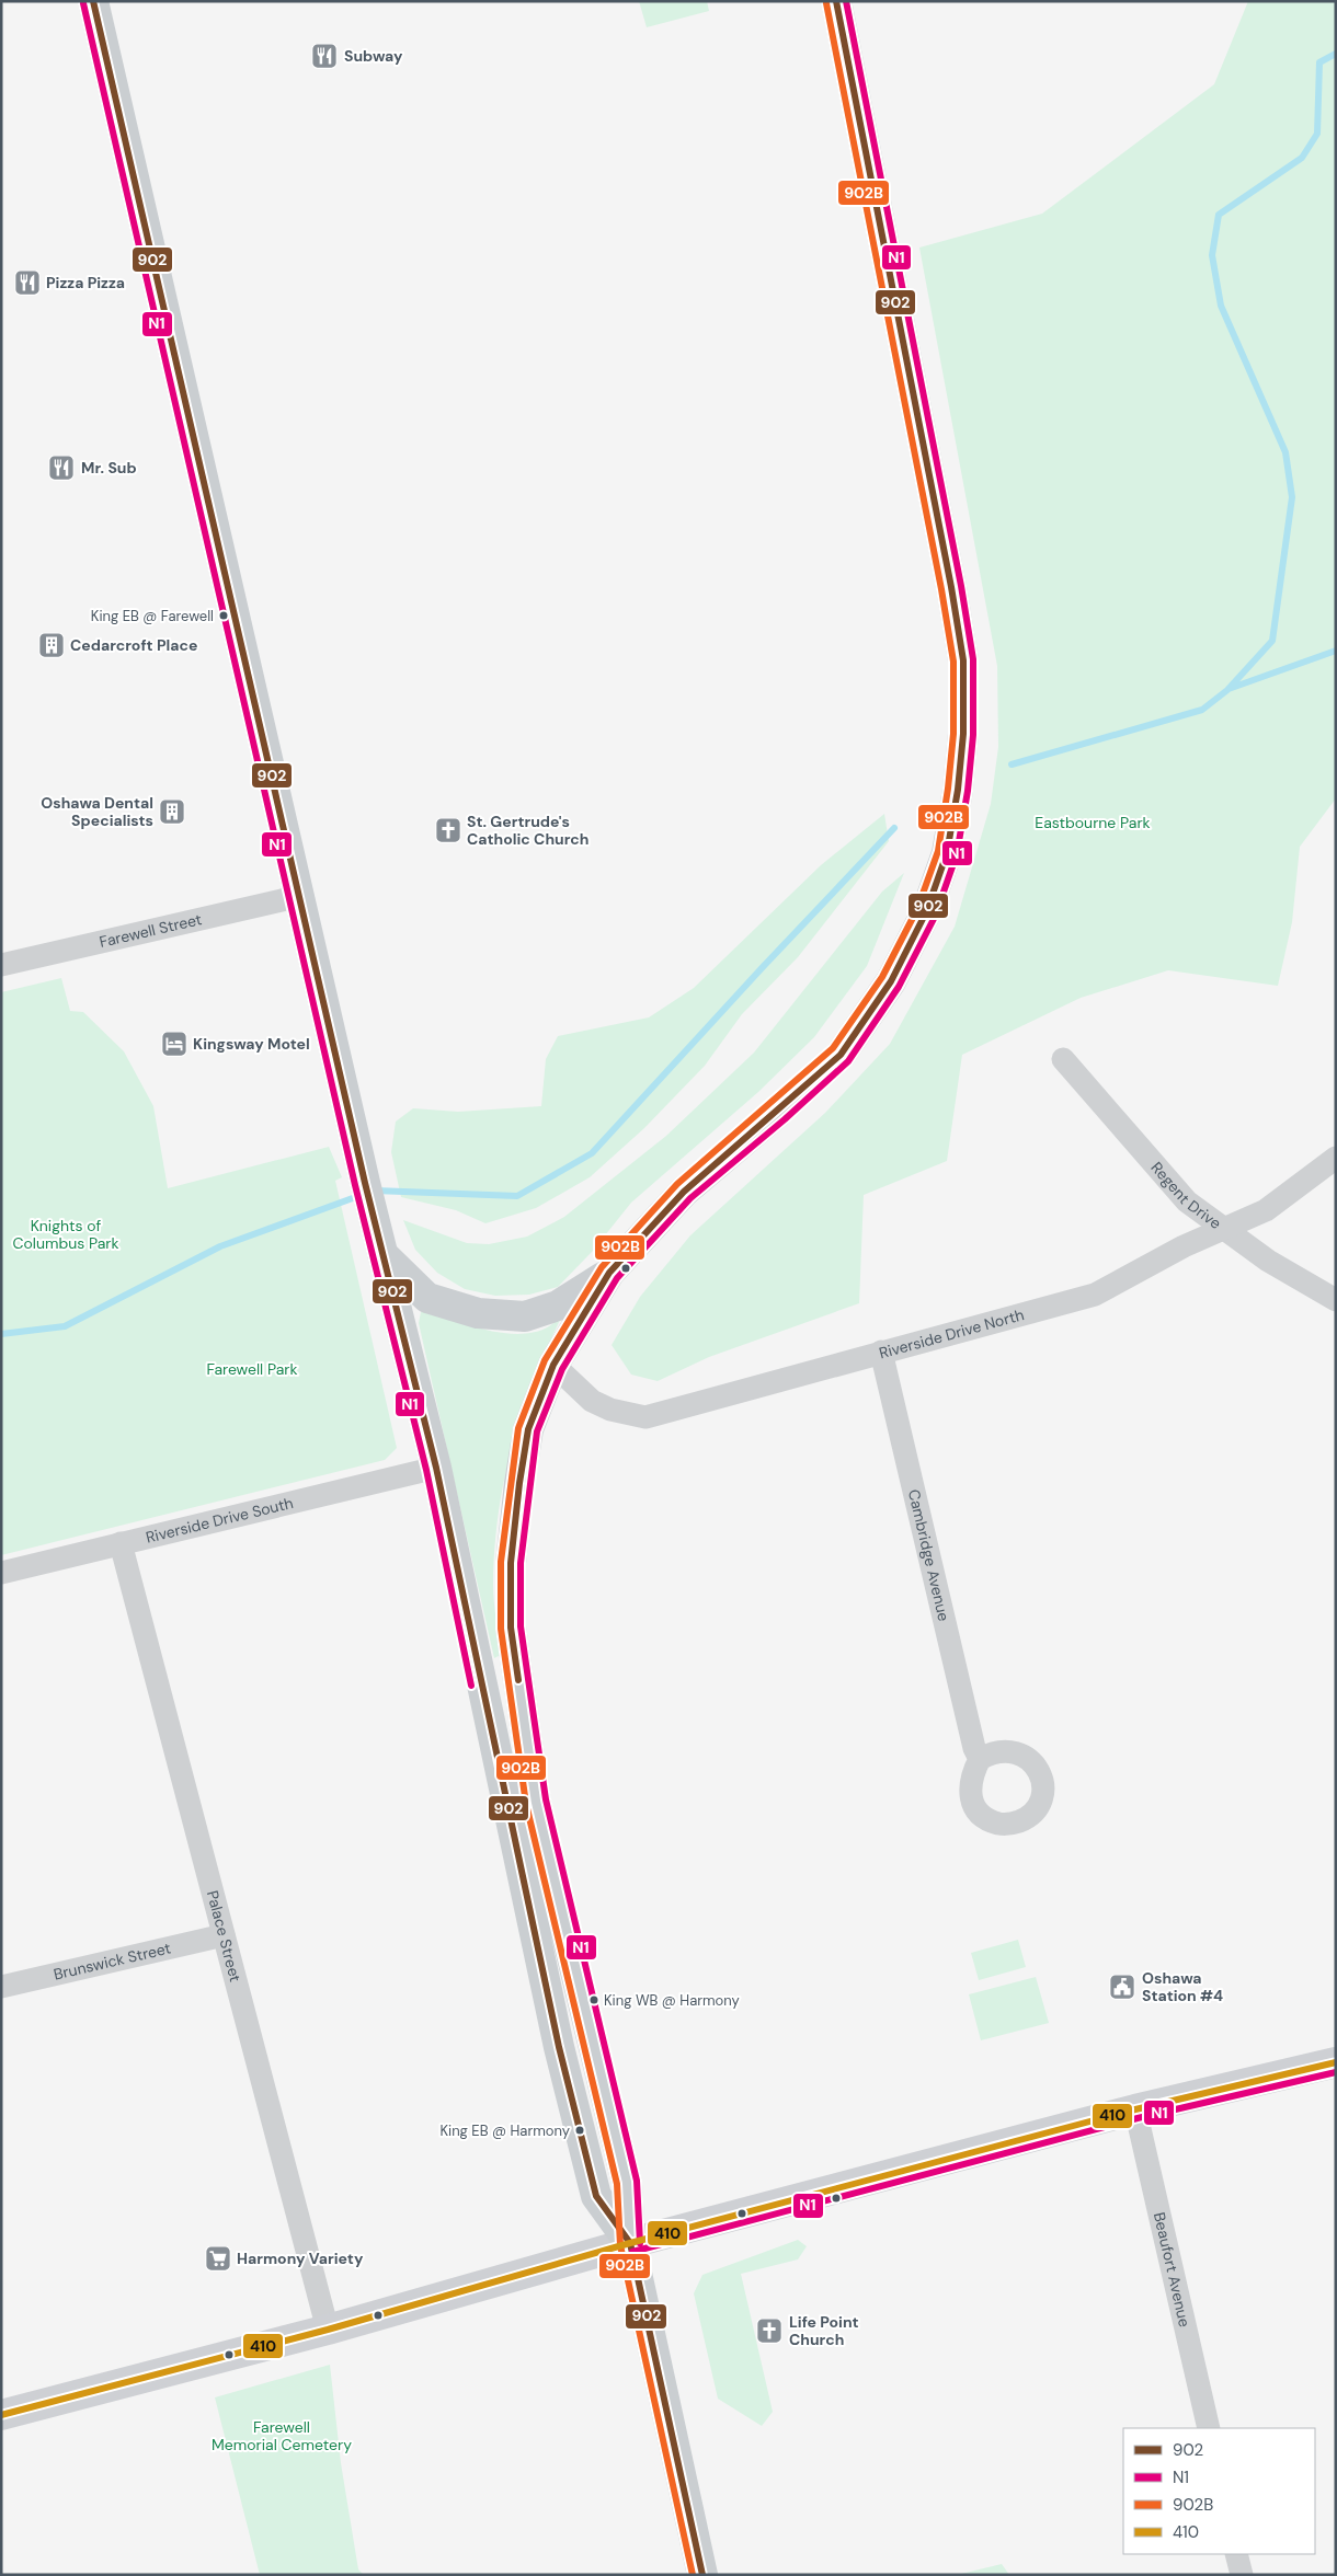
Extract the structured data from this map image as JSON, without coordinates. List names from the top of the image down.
{
  "streets": {
    "street": [
      "Farewell Street",
      "Regent Drive",
      "Riverside Drive North",
      "Riverside Drive South",
      "Cambridge Avenue",
      "Palace Street",
      "Brunswick Street",
      "Beaufort Avenue"
    ]
  },
  "crossings": [
    ["Regent Drive", "Riverside Drive North"],
    ["Riverside Drive North", "Cambridge Avenue"],
    ["Riverside Drive South", "Palace Street"],
    ["Palace Street", "Brunswick Street"]
  ],
  "parks": [
    "Eastbourne Park",
    "Knights of Columbus Park",
    "Farewell Park",
    "Farewell Memorial Cemetery"
  ],
  "places": {
    "restaurant": ["Subway", "Pizza Pizza", "Mr. Sub"],
    "other": ["King EB @ Farewell", "King WB @ Harmony", "King EB @ Harmony"],
    "building": ["Cedarcroft Place", "Oshawa Dental Specialists"],
    "church": ["St. Gertrude's Catholic Church", "Life Point Church"],
    "hotel": ["Kingsway Motel"],
    "public building": ["Oshawa Station #4"],
    "supermarket": ["Harmony Variety"]
  },
  "lines": [
    "transit line 902",
    "transit line N1",
    "transit line 902B",
    "transit line 410"
  ],
  "legend": [
    "902",
    "N1",
    "902B",
    "410"
  ]
}
